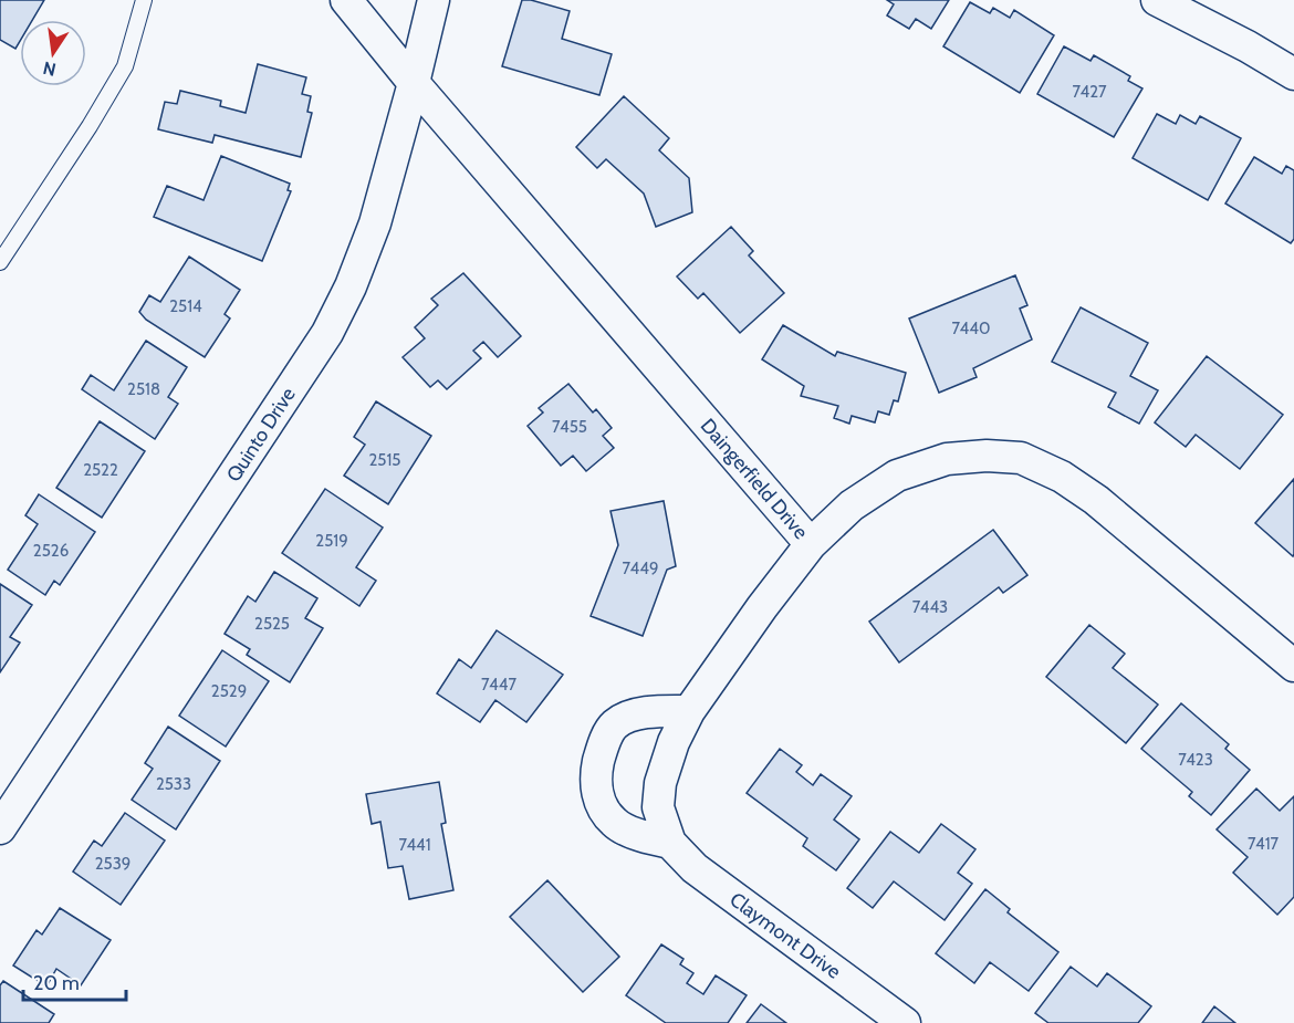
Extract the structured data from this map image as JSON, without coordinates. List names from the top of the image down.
{
  "streets": {
    "street": ["Quinto Drive", "Daingerfield Drive", "Claymont Drive"]
  },
  "crossings": [
    ["Quinto Drive", "Daingerfield Drive"],
    ["Daingerfield Drive", "Claymont Drive"]
  ],
  "house_numbers": [
    "7427",
    "2514",
    "7440",
    "2518",
    "7455",
    "2515",
    "2522",
    "2519",
    "2526",
    "7449",
    "7443",
    "2525",
    "7447",
    "2529",
    "7423",
    "2533",
    "7417",
    "7441",
    "2539"
  ],
  "scale_bar": "20 m",
  "north": "bottom"
}
